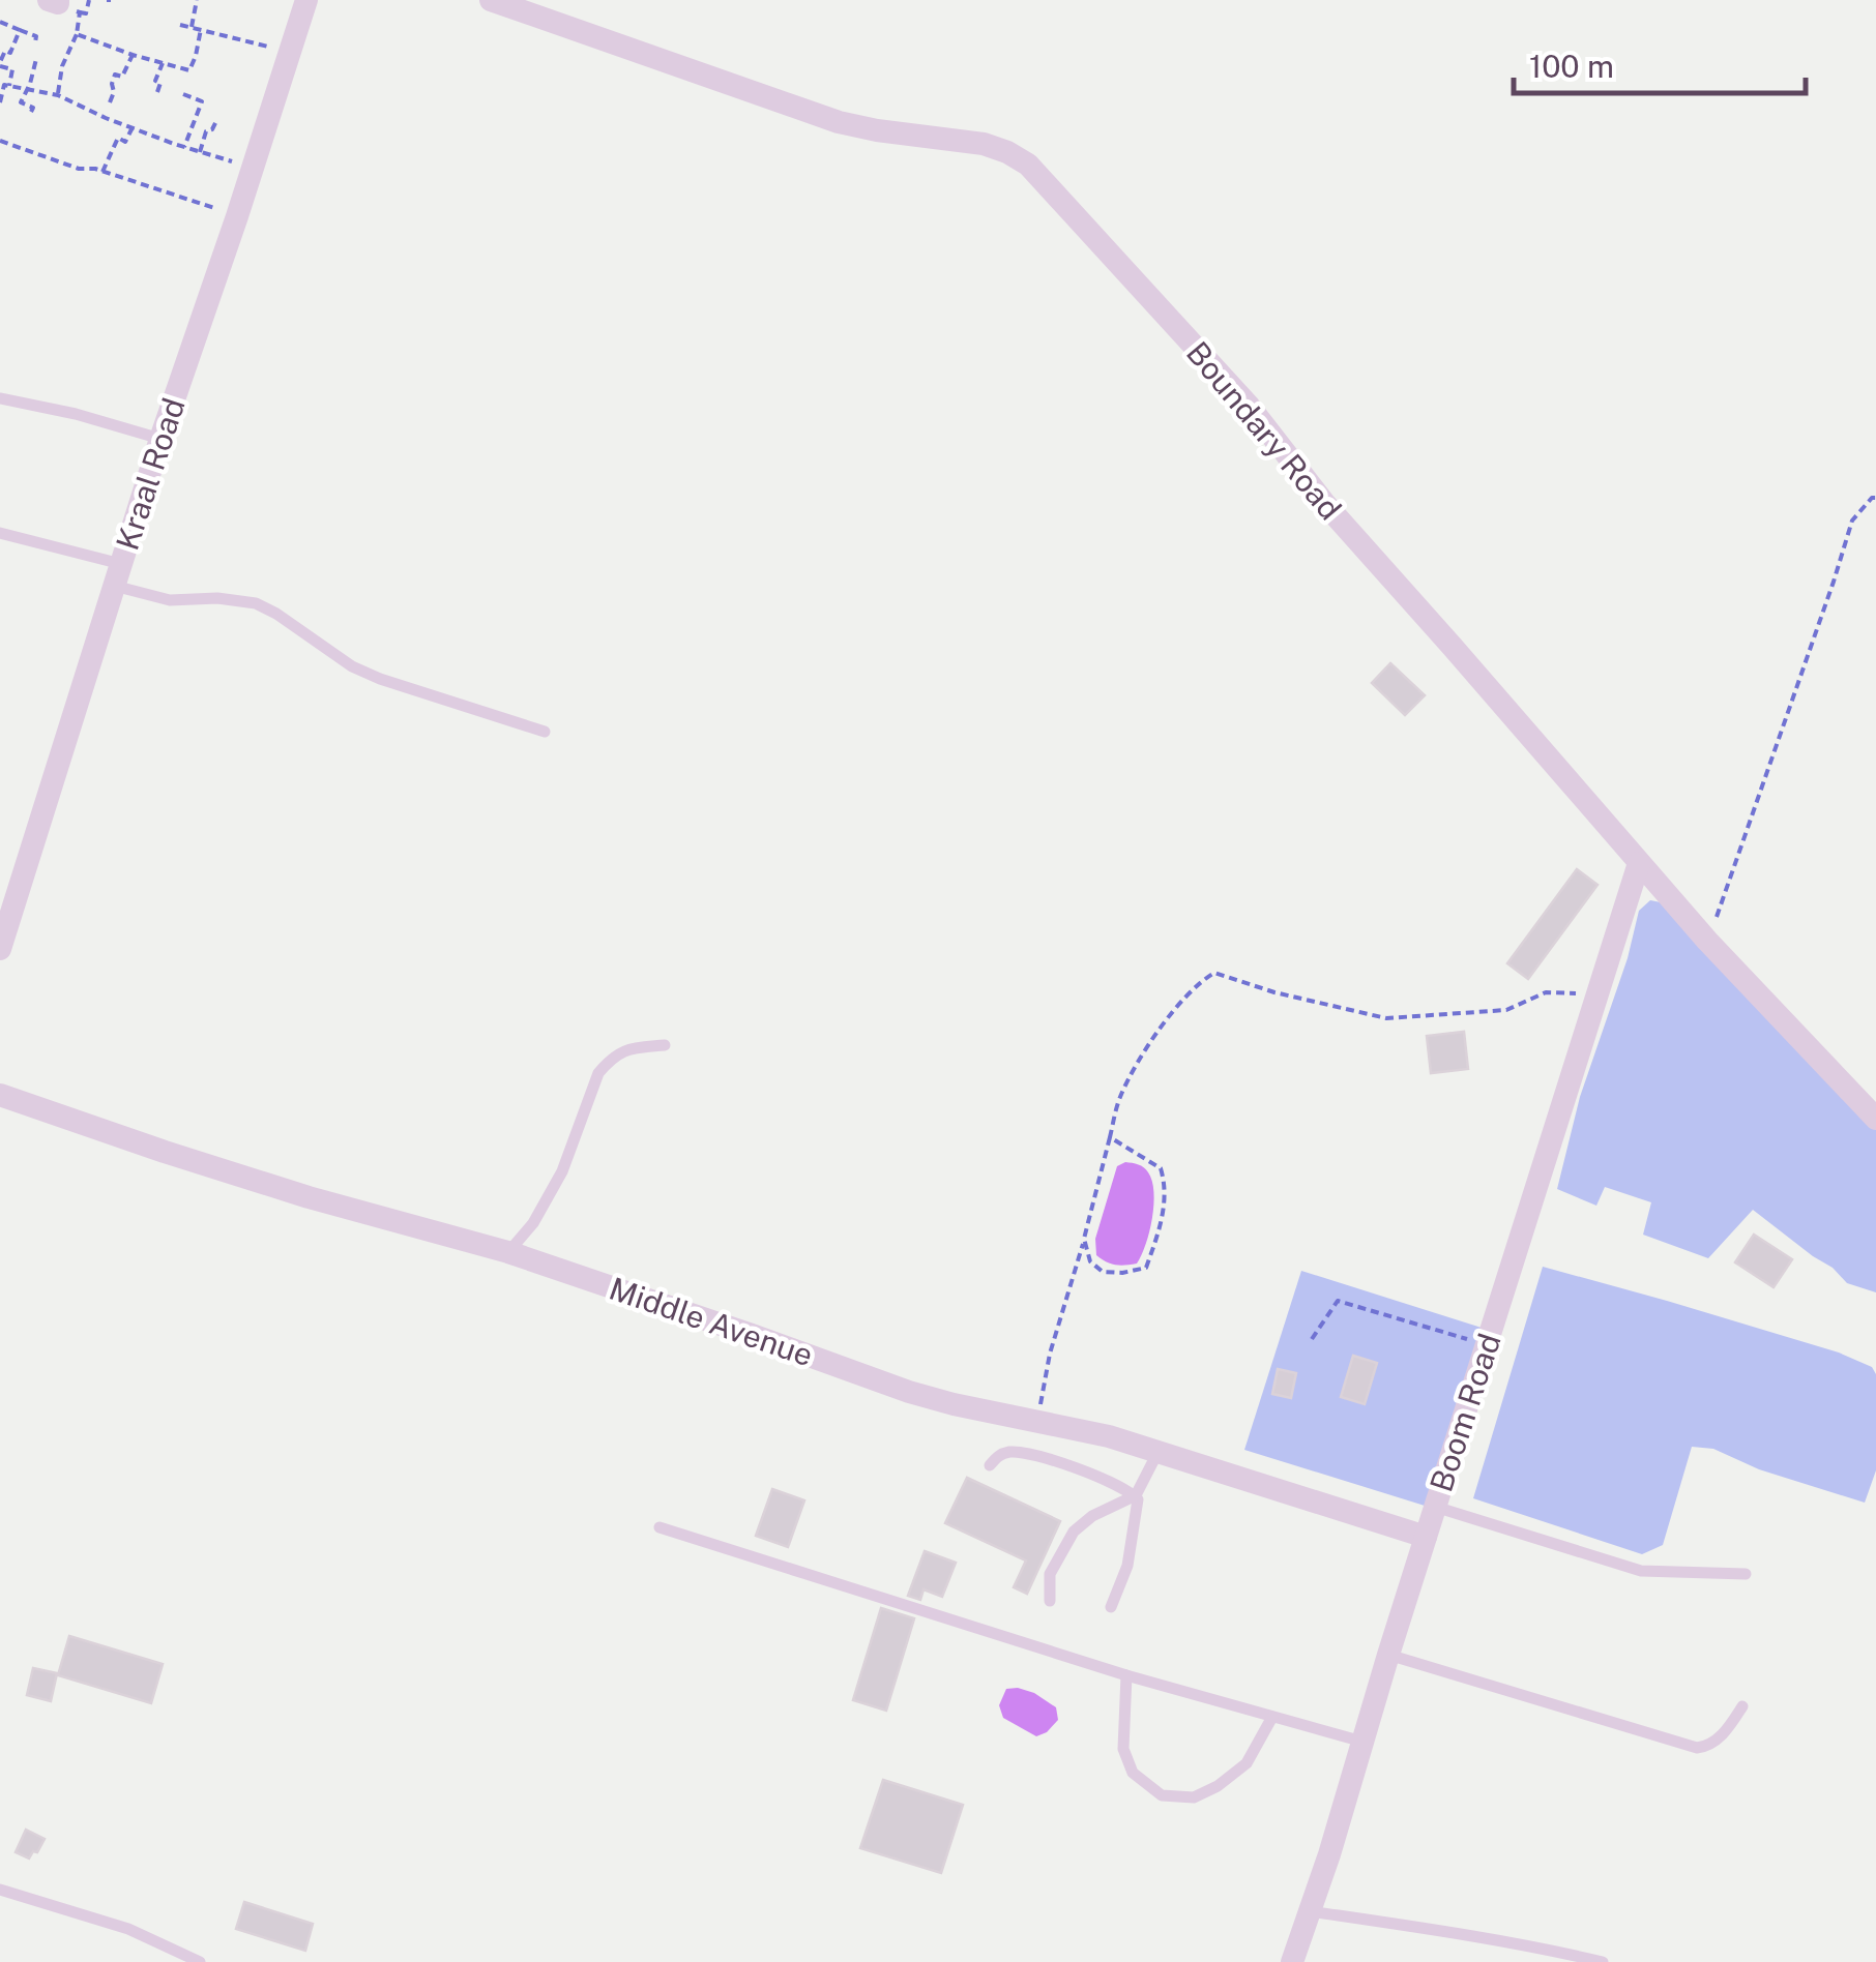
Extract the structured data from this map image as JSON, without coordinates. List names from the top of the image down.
{
  "streets": {
    "street": [
      "Boundary Road",
      "Kraal Road",
      "Middle Avenue",
      "Boom Road"
    ]
  },
  "crossings": [
    ["Boundary Road", "Boom Road"],
    ["Middle Avenue", "Boom Road"]
  ],
  "scale_bar": "100 m"
}
